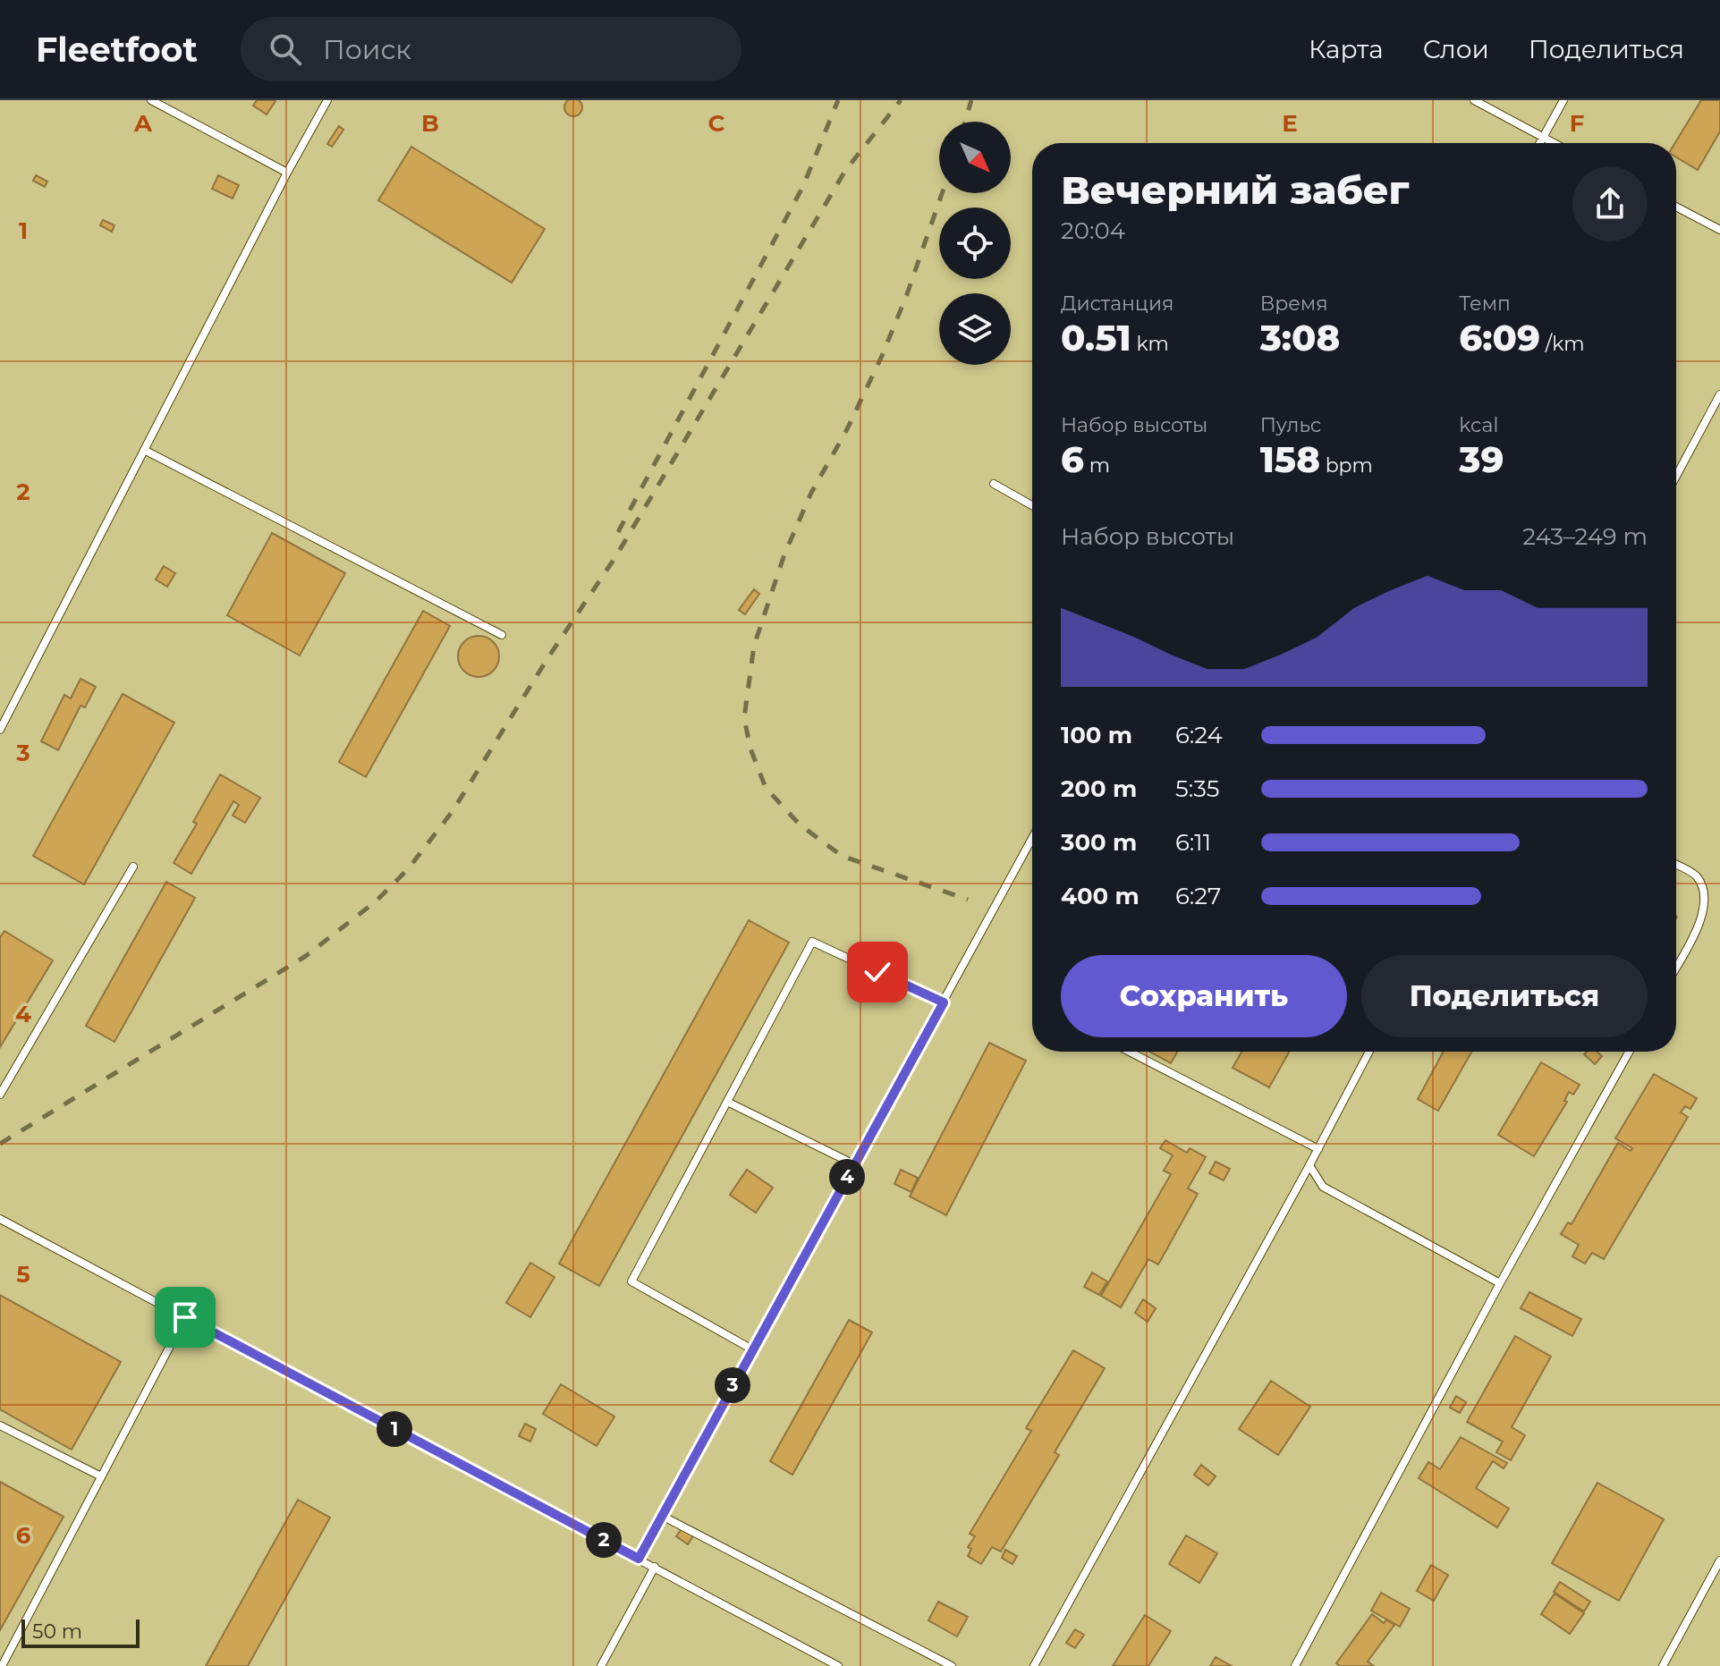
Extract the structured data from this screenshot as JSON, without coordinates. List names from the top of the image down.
{
  "scale_bar": "50 m",
  "north": "bottom right",
  "page": {
    "header": "Fleetfoot",
    "search": "Поиск",
    "nav": ["Карта", "Слои", "Поделиться"],
    "heading": ["Вечерний забег", "20:04"],
    "stats": [
      ["Дистанция", "0.51 km"],
      ["Время", "3:08"],
      ["Темп", "6:09 /km"],
      ["Набор высоты", "6 m"],
      ["Пульс", "158 bpm"],
      ["kcal", "39"]
    ],
    "chart": ["Набор высоты", "243–249 m"],
    "list": [
      {
        "name": "100 m",
        "note": "6:24"
      },
      {
        "name": "200 m",
        "note": "5:35"
      },
      {
        "name": "300 m",
        "note": "6:11"
      },
      {
        "name": "400 m",
        "note": "6:27"
      }
    ],
    "buttons": ["Сохранить", "Поделиться"],
    "pins": [
      "4",
      "3",
      "1",
      "2"
    ],
    "scale": "50 m"
  },
  "grid": {
    "columns": [
      "A",
      "B",
      "C",
      "E",
      "F"
    ],
    "rows": [
      "1",
      "2",
      "3",
      "4",
      "5",
      "6"
    ]
  }
}
